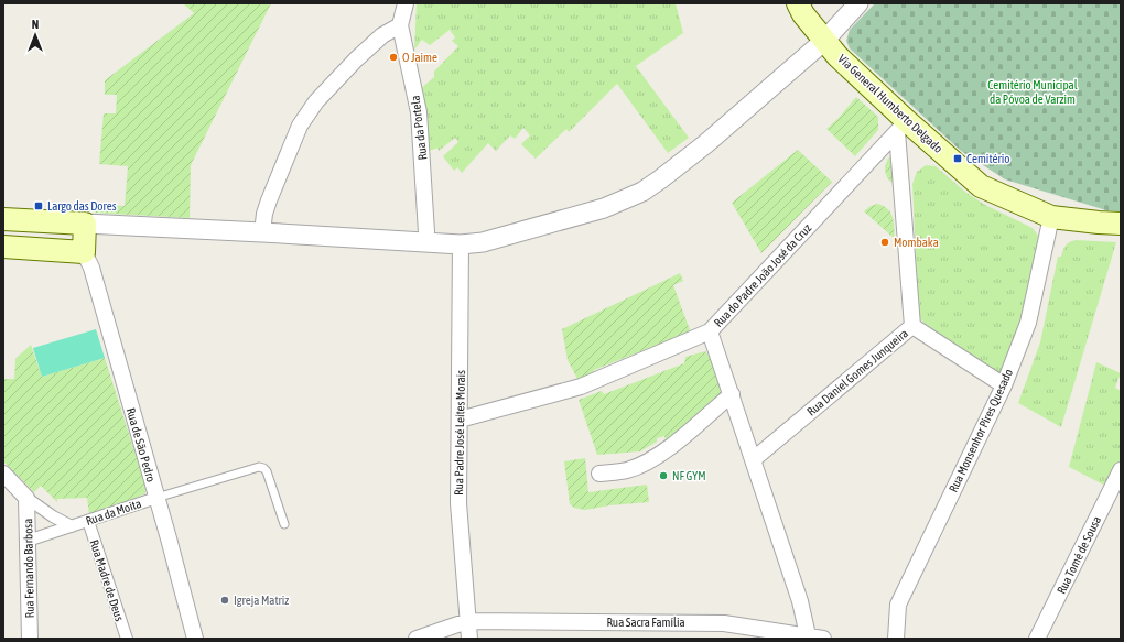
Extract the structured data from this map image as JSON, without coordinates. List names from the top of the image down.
{
  "streets": {
    "main road": ["Via General Humberto Delgado"],
    "street": [
      "Rua da Portela",
      "Rua do Padre João José da Cruz",
      "Rua Daniel Gomes Junqueira",
      "Rua Monsenhor Pires Quesado",
      "Rua Padre José Leites Morais",
      "Rua de São Pedro",
      "Rua da Moita",
      "Rua Tomé de Sousa",
      "Rua Fernando Barbosa",
      "Rua Madre de Deus",
      "Rua Sacra Família"
    ]
  },
  "crossings": [
    ["Via General Humberto Delgado", "Rua do Padre João José da Cruz"],
    ["Via General Humberto Delgado", "Rua Daniel Gomes Junqueira"],
    ["Via General Humberto Delgado", "Rua Monsenhor Pires Quesado"],
    ["Rua do Padre João José da Cruz", "Rua Daniel Gomes Junqueira"],
    ["Rua do Padre João José da Cruz", "Rua Padre José Leites Morais"],
    ["Rua Padre José Leites Morais", "Rua Sacra Família"],
    ["Rua de São Pedro", "Rua da Moita"],
    ["Rua da Moita", "Rua Fernando Barbosa"],
    ["Rua da Moita", "Rua Madre de Deus"]
  ],
  "parks": ["Cemitério Municipal da Póvoa de Varzim"],
  "places": {
    "other": [
      "O Jaime",
      "Mombaka",
      "NF GYM",
      "Igreja Matriz"
    ],
    "transit": ["Cemitério", "Largo das Dores"]
  },
  "north": "top"
}
